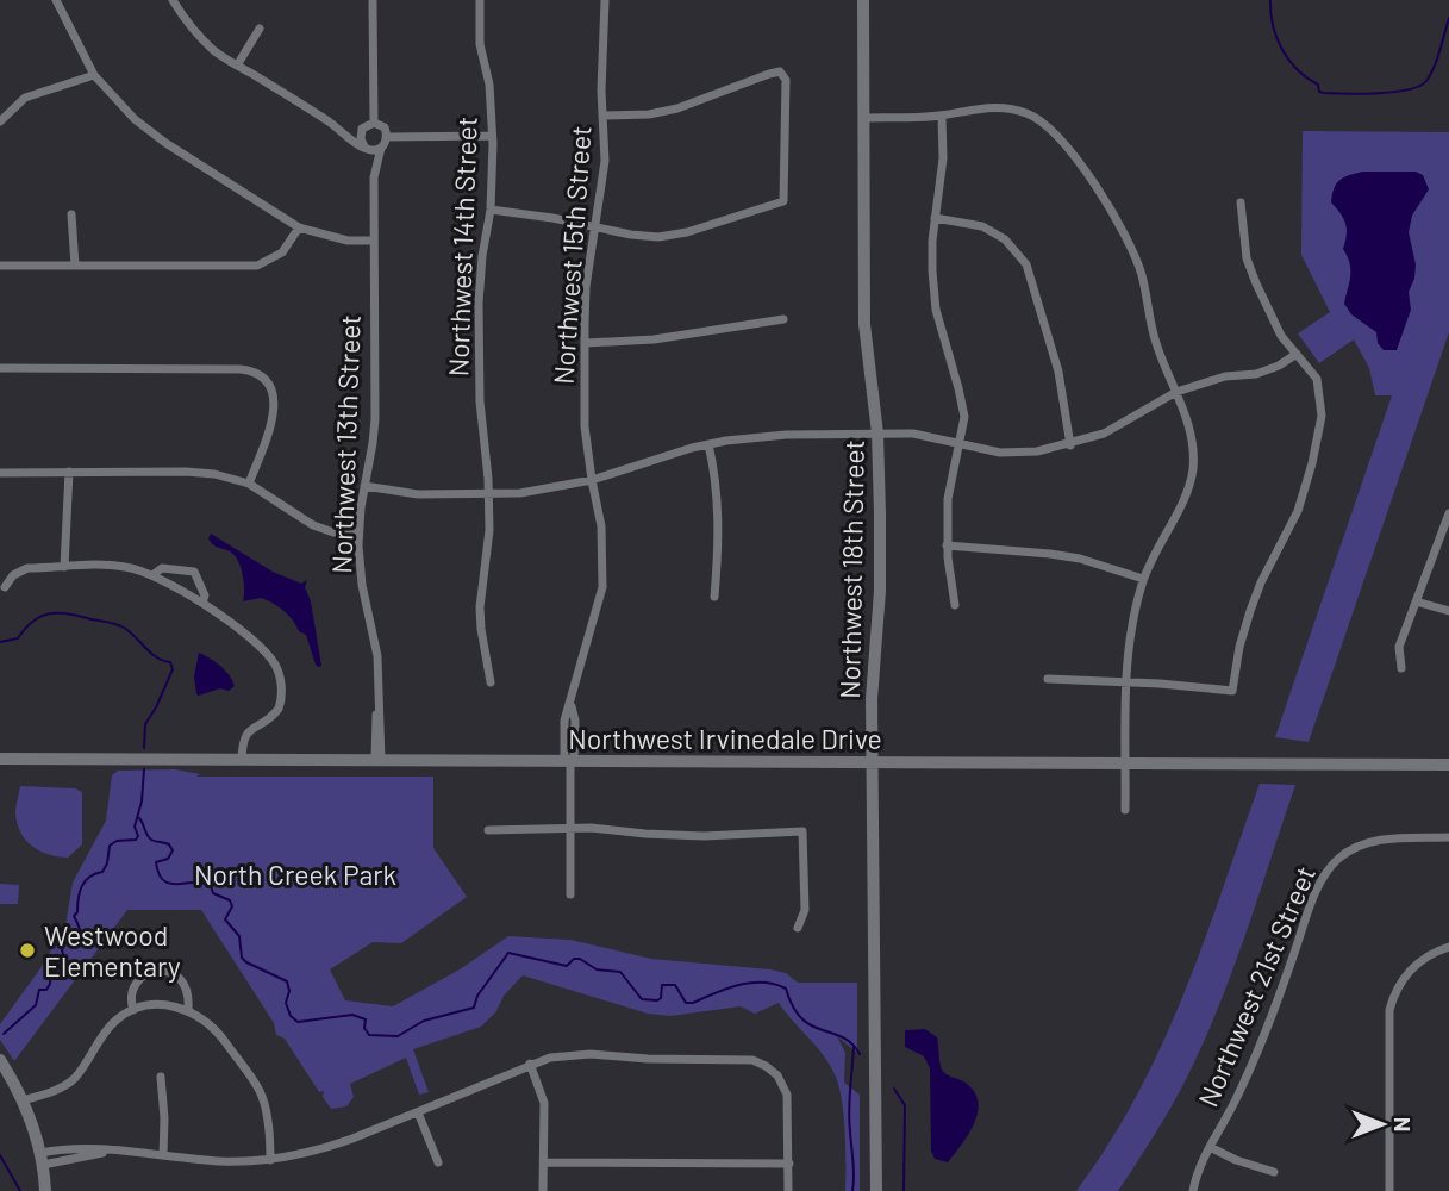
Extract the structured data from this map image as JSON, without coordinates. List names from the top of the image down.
{
  "streets": {
    "main road": ["Northwest 18th Street", "Northwest Irvinedale Drive"],
    "street": [
      "Northwest 14th Street",
      "Northwest 15th Street",
      "Northwest 13th Street",
      "Northwest 21st Street"
    ]
  },
  "crossings": [
    ["Northwest 15th Street", "Northwest Irvinedale Drive"],
    ["Northwest 13th Street", "Northwest Irvinedale Drive"],
    ["Northwest 18th Street", "Northwest Irvinedale Drive"]
  ],
  "parks": ["North Creek Park"],
  "places": ["Westwood Elementary"],
  "north": "right"
}
